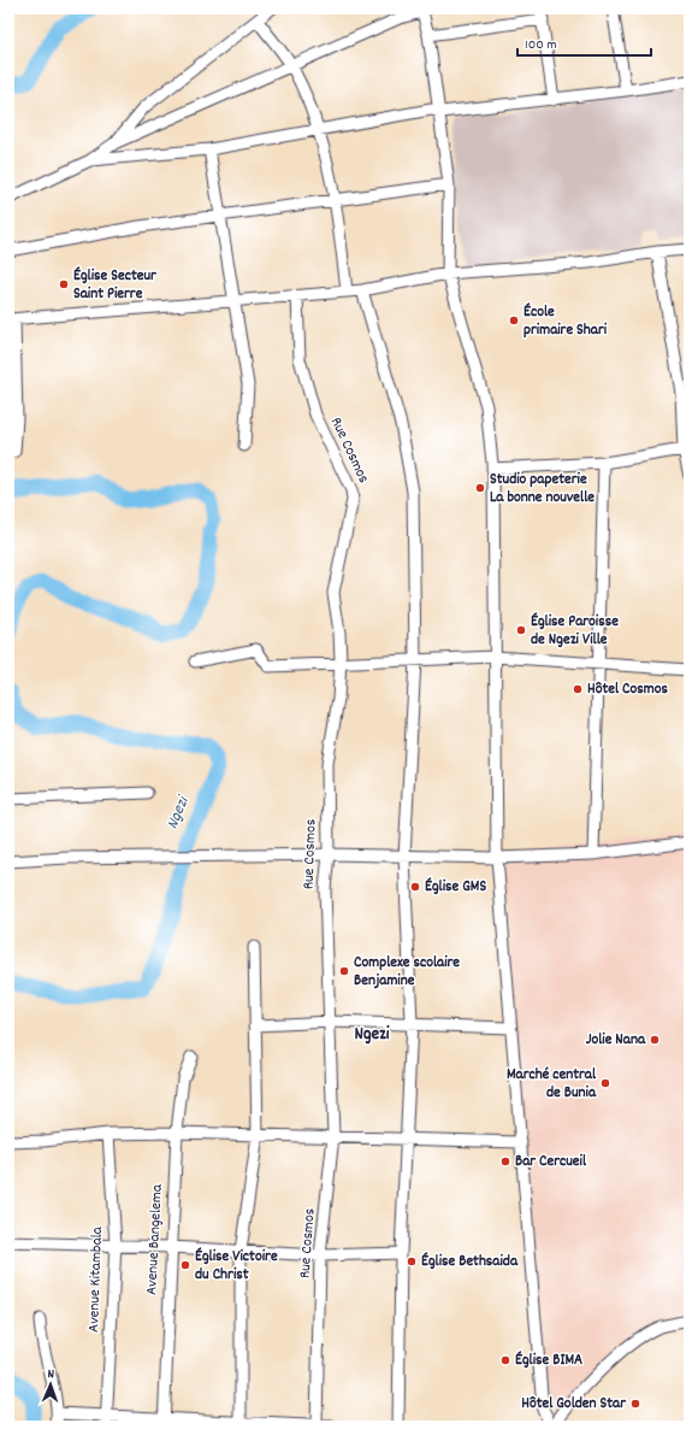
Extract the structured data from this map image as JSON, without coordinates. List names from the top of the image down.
{
  "streets": {
    "street": ["Rue Cosmos", "Avenue Bangelema", "Avenue Kitambala"]
  },
  "districts": ["Ngezi"],
  "water": ["Ngezi"],
  "places": [
    "Église Secteur Saint Pierre",
    "École primaire Shari",
    "Studio papeterie La bonne nouvelle",
    "Église Paroisse de Ngezi Ville",
    "Hôtel Cosmos",
    "Église GMS",
    "Complexe scolaire Benjamine",
    "Jolie Nana",
    "Marché central de Bunia",
    "Bar Cercueil",
    "Église Bethsaida",
    "Église Victoire du Christ",
    "Église BIMA",
    "Hôtel Golden Star"
  ],
  "scale_bar": "100 m",
  "north": "top"
}
